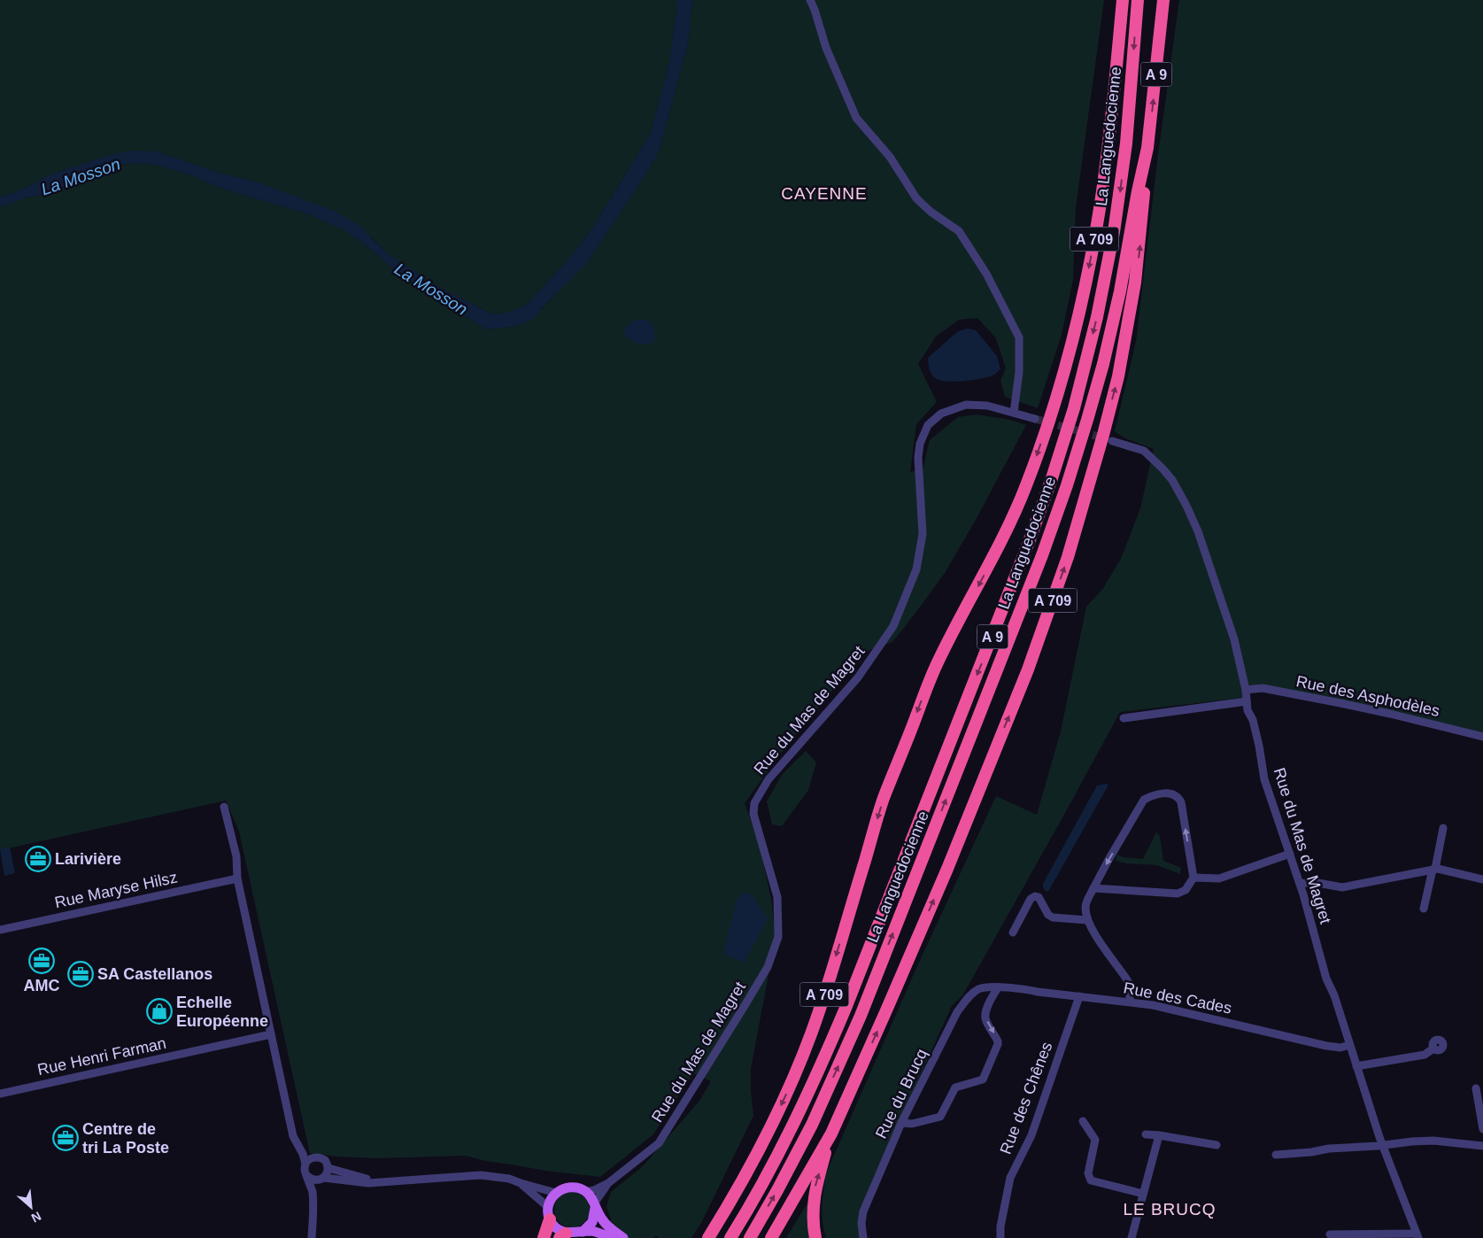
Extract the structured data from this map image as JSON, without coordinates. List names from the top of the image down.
{
  "streets": {
    "highway": ["A 9", "La Languedocienne", "A 709"],
    "street": [
      "Rue des Asphodèles",
      "Rue du Mas de Magret",
      "Rue Maryse Hilsz",
      "Rue des Cades",
      "Rue Henri Farman",
      "Rue du Brucq",
      "Rue des Chênes"
    ]
  },
  "crossings": [
    ["La Languedocienne", "A 709"],
    ["Rue des Asphodèles", "Rue du Mas de Magret"],
    ["Rue du Mas de Magret", "Rue des Cades"],
    ["Rue des Cades", "Rue du Brucq"],
    ["Rue des Cades", "Rue des Chênes"]
  ],
  "districts": ["CAYENNE", "LE BRUCQ"],
  "water": ["La Mosson"],
  "places": {
    "office": [
      "Larivière",
      "AMC",
      "SA Castellanos",
      "Centre de tri La Poste"
    ],
    "shop": ["Echelle Européenne"]
  },
  "north": "bottom right"
}
